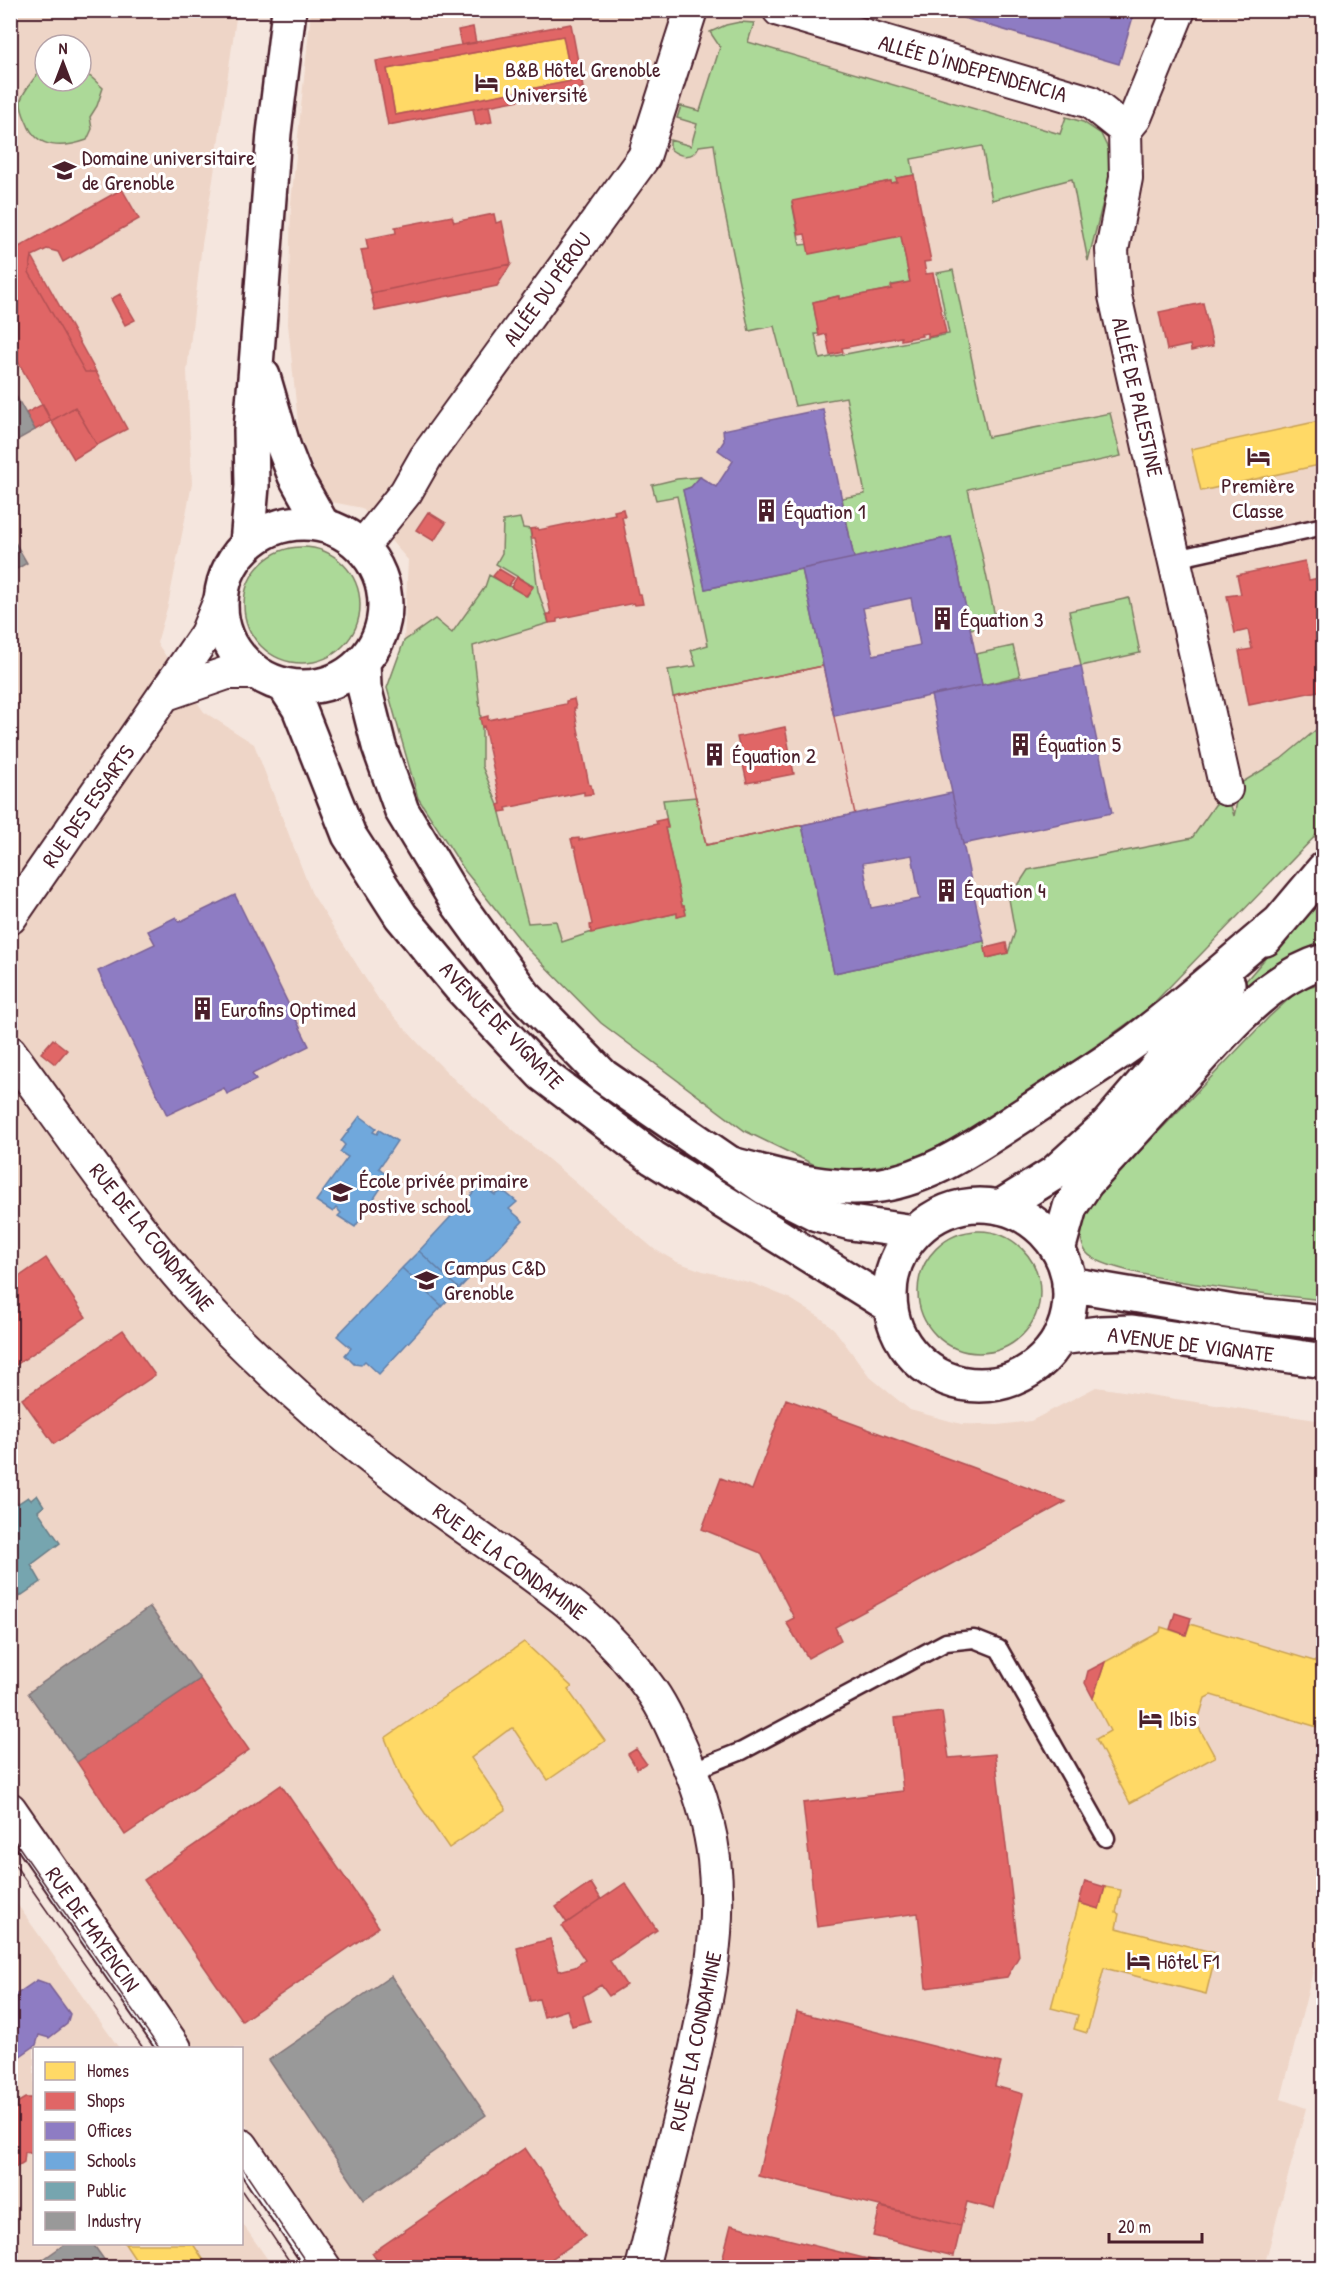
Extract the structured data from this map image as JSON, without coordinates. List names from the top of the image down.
{
  "streets": {
    "main road": ["AVENUE DE VIGNATE"],
    "street": [
      "ALLÉE D'INDEPENDENCIA",
      "ALLÉE DU PÉROU",
      "ALLÉE DE PALESTINE",
      "RUE DES ESSARTS",
      "RUE DE LA CONDAMINE",
      "RUE DE MAYENCIN"
    ]
  },
  "crossings": [
    ["ALLÉE D'INDEPENDENCIA", "ALLÉE DE PALESTINE"],
    ["ALLÉE DU PÉROU", "RUE DES ESSARTS"],
    ["ALLÉE DU PÉROU", "AVENUE DE VIGNATE"],
    ["RUE DES ESSARTS", "AVENUE DE VIGNATE"]
  ],
  "places": {
    "hotel": [
      "B&B Hôtel Grenoble Université",
      "Première Classe",
      "Ibis",
      "Hôtel F1"
    ],
    "school or university": ["Domaine universitaire de Grenoble", "École privée primaire postive school", "Campus C&D Grenoble"],
    "building": [
      "Équation 1",
      "Équation 3",
      "Équation 5",
      "Équation 2",
      "Équation 4",
      "Eurofins Optimed"
    ]
  },
  "legend": [
    "Homes",
    "Shops",
    "Offices",
    "Schools",
    "Public",
    "Industry"
  ],
  "scale_bar": "20 m",
  "north": "top"
}
